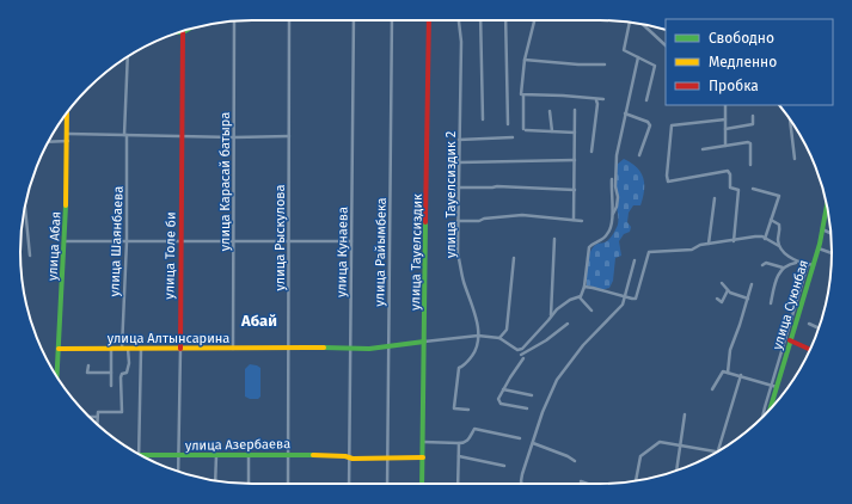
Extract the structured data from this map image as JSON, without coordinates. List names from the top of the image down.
{
  "streets": {
    "street": [
      "улица Карасай батыра",
      "улица Тауелсиздик 2",
      "улица Рыскулова",
      "улица Шаянбаева",
      "улица Абая",
      "улица Кунаева",
      "улица Райымбека",
      "улица Тауелсиздик",
      "улица Толе би",
      "улица Суюнбая",
      "улица Алтынсарина",
      "улица Азербаева"
    ]
  },
  "crossings": [
    ["улица Карасай батыра", "улица Алтынсарина"],
    ["улица Тауелсиздик 2", "улица Алтынсарина"],
    ["улица Рыскулова", "улица Алтынсарина"],
    ["улица Рыскулова", "улица Азербаева"],
    ["улица Шаянбаева", "улица Алтынсарина"],
    ["улица Абая", "улица Алтынсарина"],
    ["улица Кунаева", "улица Алтынсарина"],
    ["улица Кунаева", "улица Азербаева"],
    ["улица Райымбека", "улица Алтынсарина"],
    ["улица Райымбека", "улица Азербаева"],
    ["улица Тауелсиздик", "улица Алтынсарина"],
    ["улица Тауелсиздик", "улица Азербаева"],
    ["улица Толе би", "улица Алтынсарина"],
    ["улица Толе би", "улица Азербаева"]
  ],
  "districts": ["Абай"],
  "legend": ["Свободно", "Медленно", "Пробка"]
}
